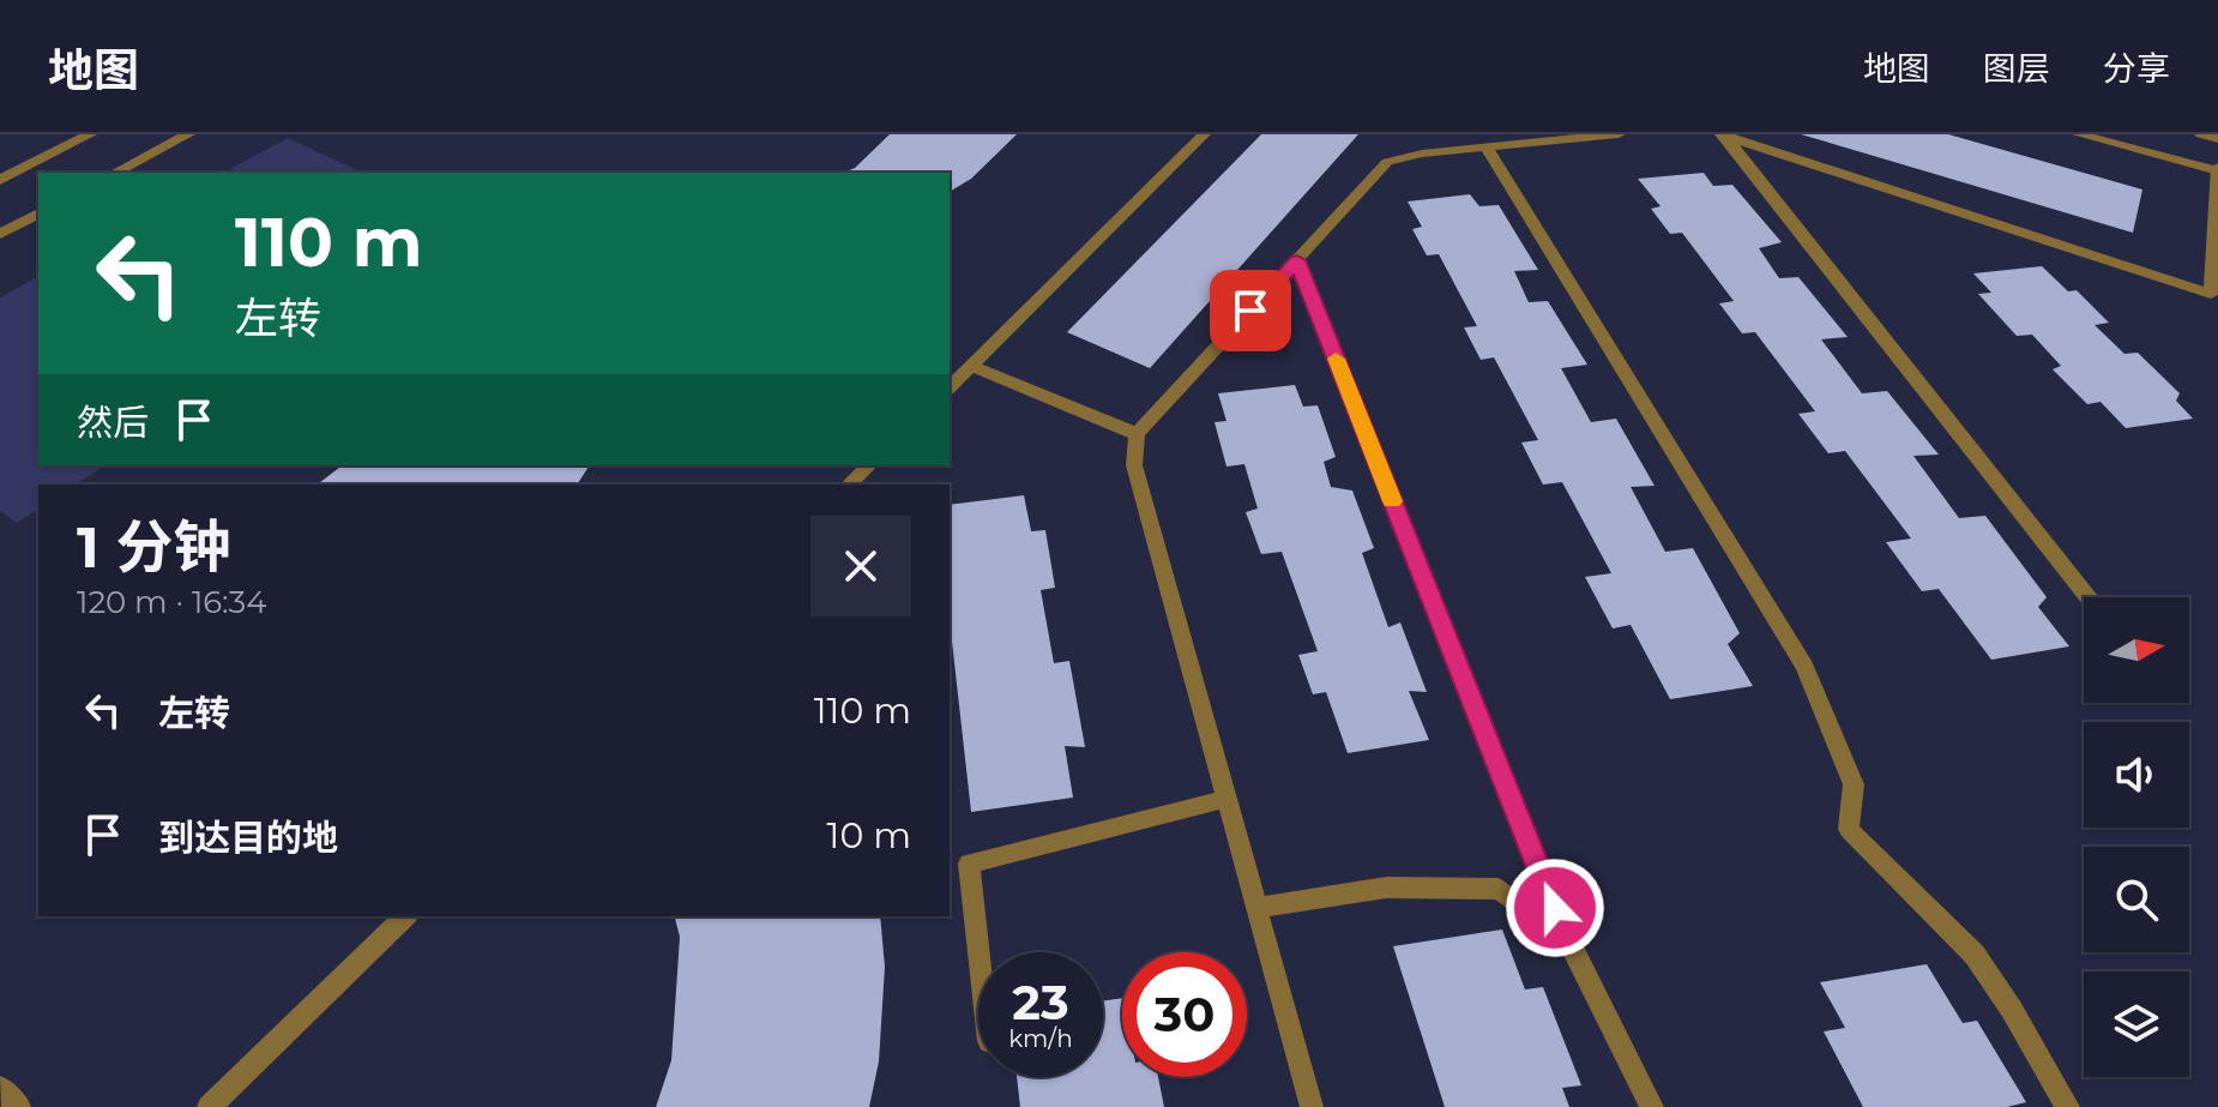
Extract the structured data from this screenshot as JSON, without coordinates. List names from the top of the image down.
{
  "north": "right",
  "page": {
    "header": "地图",
    "nav": ["地图", "图层", "分享"],
    "turn": ["110 m", "左转"],
    "then": "然后",
    "heading": ["1 分钟", "120 m · 16:34"],
    "list": [
      {
        "name": "左转",
        "value": "110 m"
      },
      {
        "name": "到达目的地",
        "value": "10 m"
      }
    ],
    "speed": "23 km/h",
    "limit": "30"
  }
}
